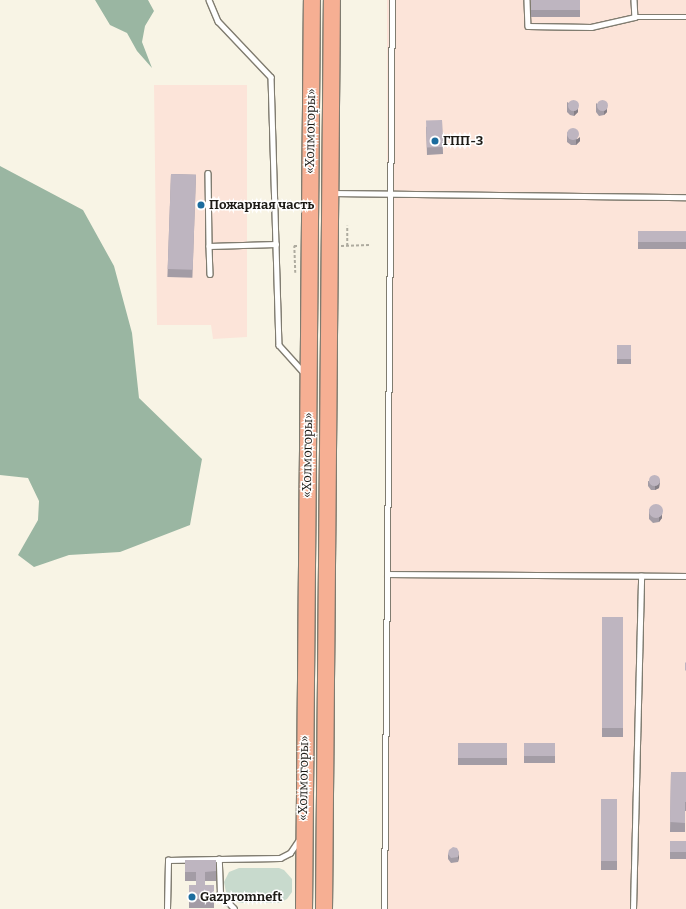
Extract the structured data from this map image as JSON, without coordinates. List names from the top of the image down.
{
  "streets": {
    "highway": ["«Холмогоры»"]
  },
  "places": ["ГПП-3", "Пожарная часть", "Gazpromneft"]
}
